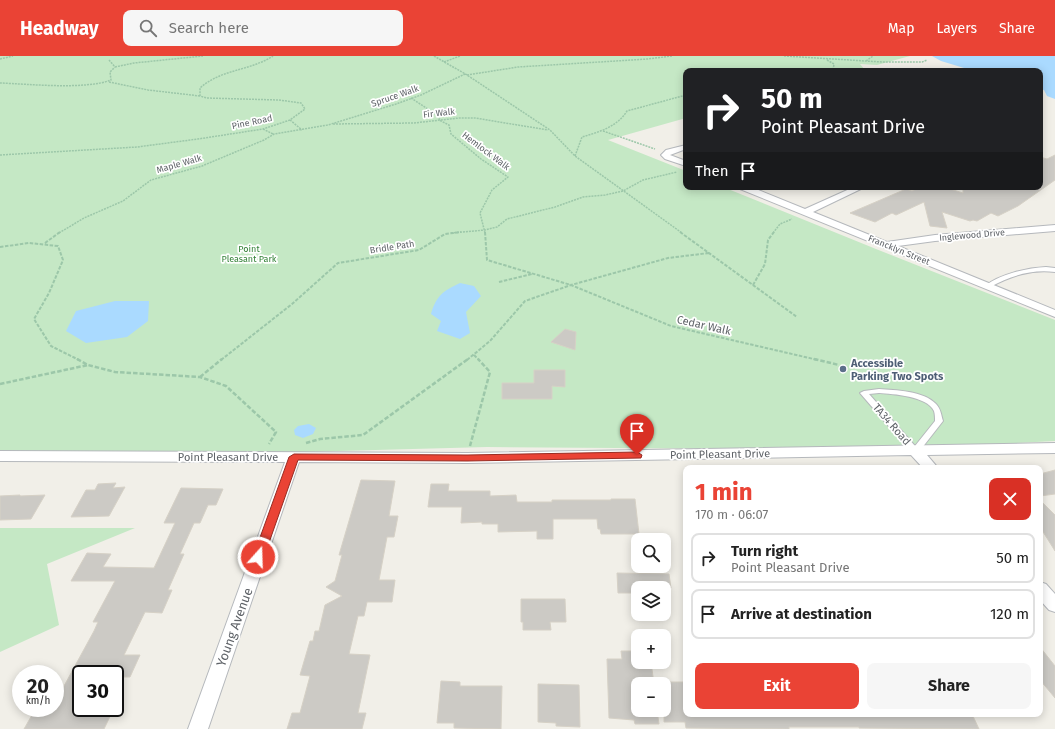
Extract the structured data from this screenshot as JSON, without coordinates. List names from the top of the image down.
{
  "streets": {
    "street": [
      "Inglewood Drive",
      "Francklyn Street",
      "Point Pleasant Drive",
      "Young Avenue"
    ],
    "lane": ["TA34 Road"],
    "path": [
      "Spruce Walk",
      "Fir Walk",
      "Pine Road",
      "Hemlock Walk",
      "Maple Walk",
      "Bridle Path",
      "Cedar Walk"
    ]
  },
  "crossings": [
    ["Spruce Walk", "Fir Walk"],
    ["Spruce Walk", "Hemlock Walk"],
    ["Spruce Walk", "Maple Walk"],
    ["Fir Walk", "Hemlock Walk"],
    ["Fir Walk", "Maple Walk"],
    ["Hemlock Walk", "Bridle Path"],
    ["Hemlock Walk", "Cedar Walk"],
    ["Inglewood Drive", "Francklyn Street"],
    ["TA34 Road", "Point Pleasant Drive"],
    ["Point Pleasant Drive", "Young Avenue"]
  ],
  "parks": ["Point Pleasant Park"],
  "places": ["Accessible Parking Two Spots"],
  "page": {
    "header": "Headway",
    "search": "Search here",
    "nav": ["Map", "Layers", "Share"],
    "turn": ["50 m", "Point Pleasant Drive"],
    "then": "Then",
    "heading": ["1 min", "170 m · 06:07"],
    "map_buttons": ["+", "−"],
    "list": [
      {
        "name": "Turn right",
        "note": "Point Pleasant Drive",
        "value": "50 m"
      },
      {
        "name": "Arrive at destination",
        "value": "120 m"
      }
    ],
    "buttons": ["Exit", "Share"],
    "speed": "20 km/h",
    "limit": "30"
  }
}
